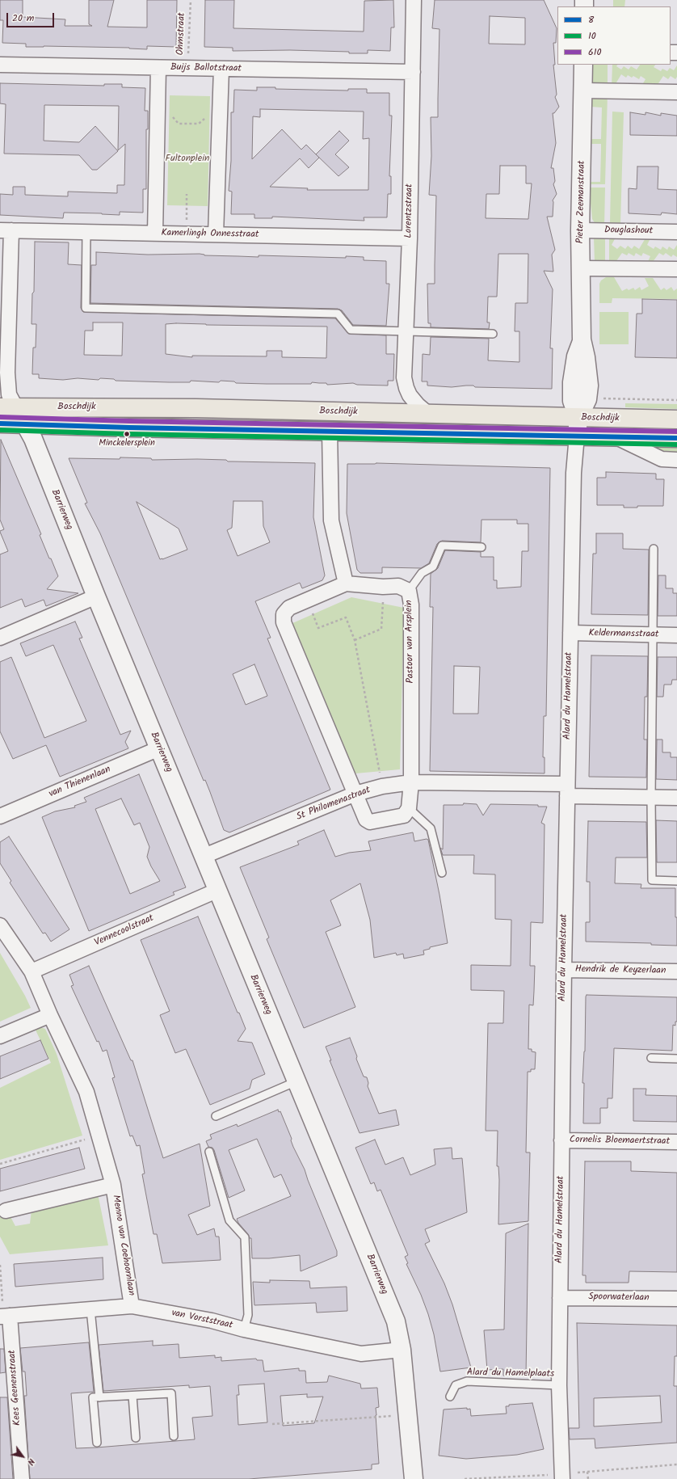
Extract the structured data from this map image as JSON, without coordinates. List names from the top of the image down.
{
  "streets": {
    "main road": ["Boschdijk"],
    "street": [
      "Buijs Ballotstraat",
      "Pieter Zeemanstraat",
      "Lorentzstraat",
      "Douglashout",
      "Kamerlingh Onnesstraat",
      "Barrierweg",
      "Keldermansstraat",
      "Pastoor van Arsplein",
      "Alard du Hamelstraat",
      "van Thienenlaan",
      "St Philomenastraat",
      "Vennecoolstraat",
      "Hendrik de Keyzerlaan",
      "Cornelis Bloemaertstraat",
      "Menno van Coehoornlaan",
      "Spoorwaterlaan",
      "van Vorststraat",
      "Kees Geenenstraat"
    ],
    "lane": ["Alard du Hamelplaats"],
    "path": ["Ohmstraat"]
  },
  "crossings": [
    ["Ohmstraat", "Buijs Ballotstraat"],
    ["Buijs Ballotstraat", "Lorentzstraat"],
    ["Pieter Zeemanstraat", "Douglashout"],
    ["Pieter Zeemanstraat", "Boschdijk"],
    ["Pieter Zeemanstraat", "Alard du Hamelstraat"],
    ["Lorentzstraat", "Kamerlingh Onnesstraat"],
    ["Lorentzstraat", "Boschdijk"],
    ["Boschdijk", "Barrierweg"],
    ["Boschdijk", "Alard du Hamelstraat"],
    ["Barrierweg", "van Thienenlaan"],
    ["Barrierweg", "St Philomenastraat"],
    ["Barrierweg", "Vennecoolstraat"],
    ["Barrierweg", "van Vorststraat"],
    ["Keldermansstraat", "Alard du Hamelstraat"],
    ["Pastoor van Arsplein", "St Philomenastraat"],
    ["Alard du Hamelstraat", "St Philomenastraat"],
    ["Alard du Hamelstraat", "Hendrik de Keyzerlaan"],
    ["Alard du Hamelstraat", "Cornelis Bloemaertstraat"],
    ["Alard du Hamelstraat", "Spoorwaterlaan"],
    ["Alard du Hamelstraat", "Alard du Hamelplaats"],
    ["Vennecoolstraat", "Menno van Coehoornlaan"],
    ["Menno van Coehoornlaan", "van Vorststraat"],
    ["van Vorststraat", "Kees Geenenstraat"]
  ],
  "parks": ["Fultonplein"],
  "places": ["Minckelersplein"],
  "lines": ["transit line 610", "transit line 8", "transit line 10"],
  "legend": ["8", "10", "610"],
  "scale_bar": "20 m",
  "north": "bottom right"
}
